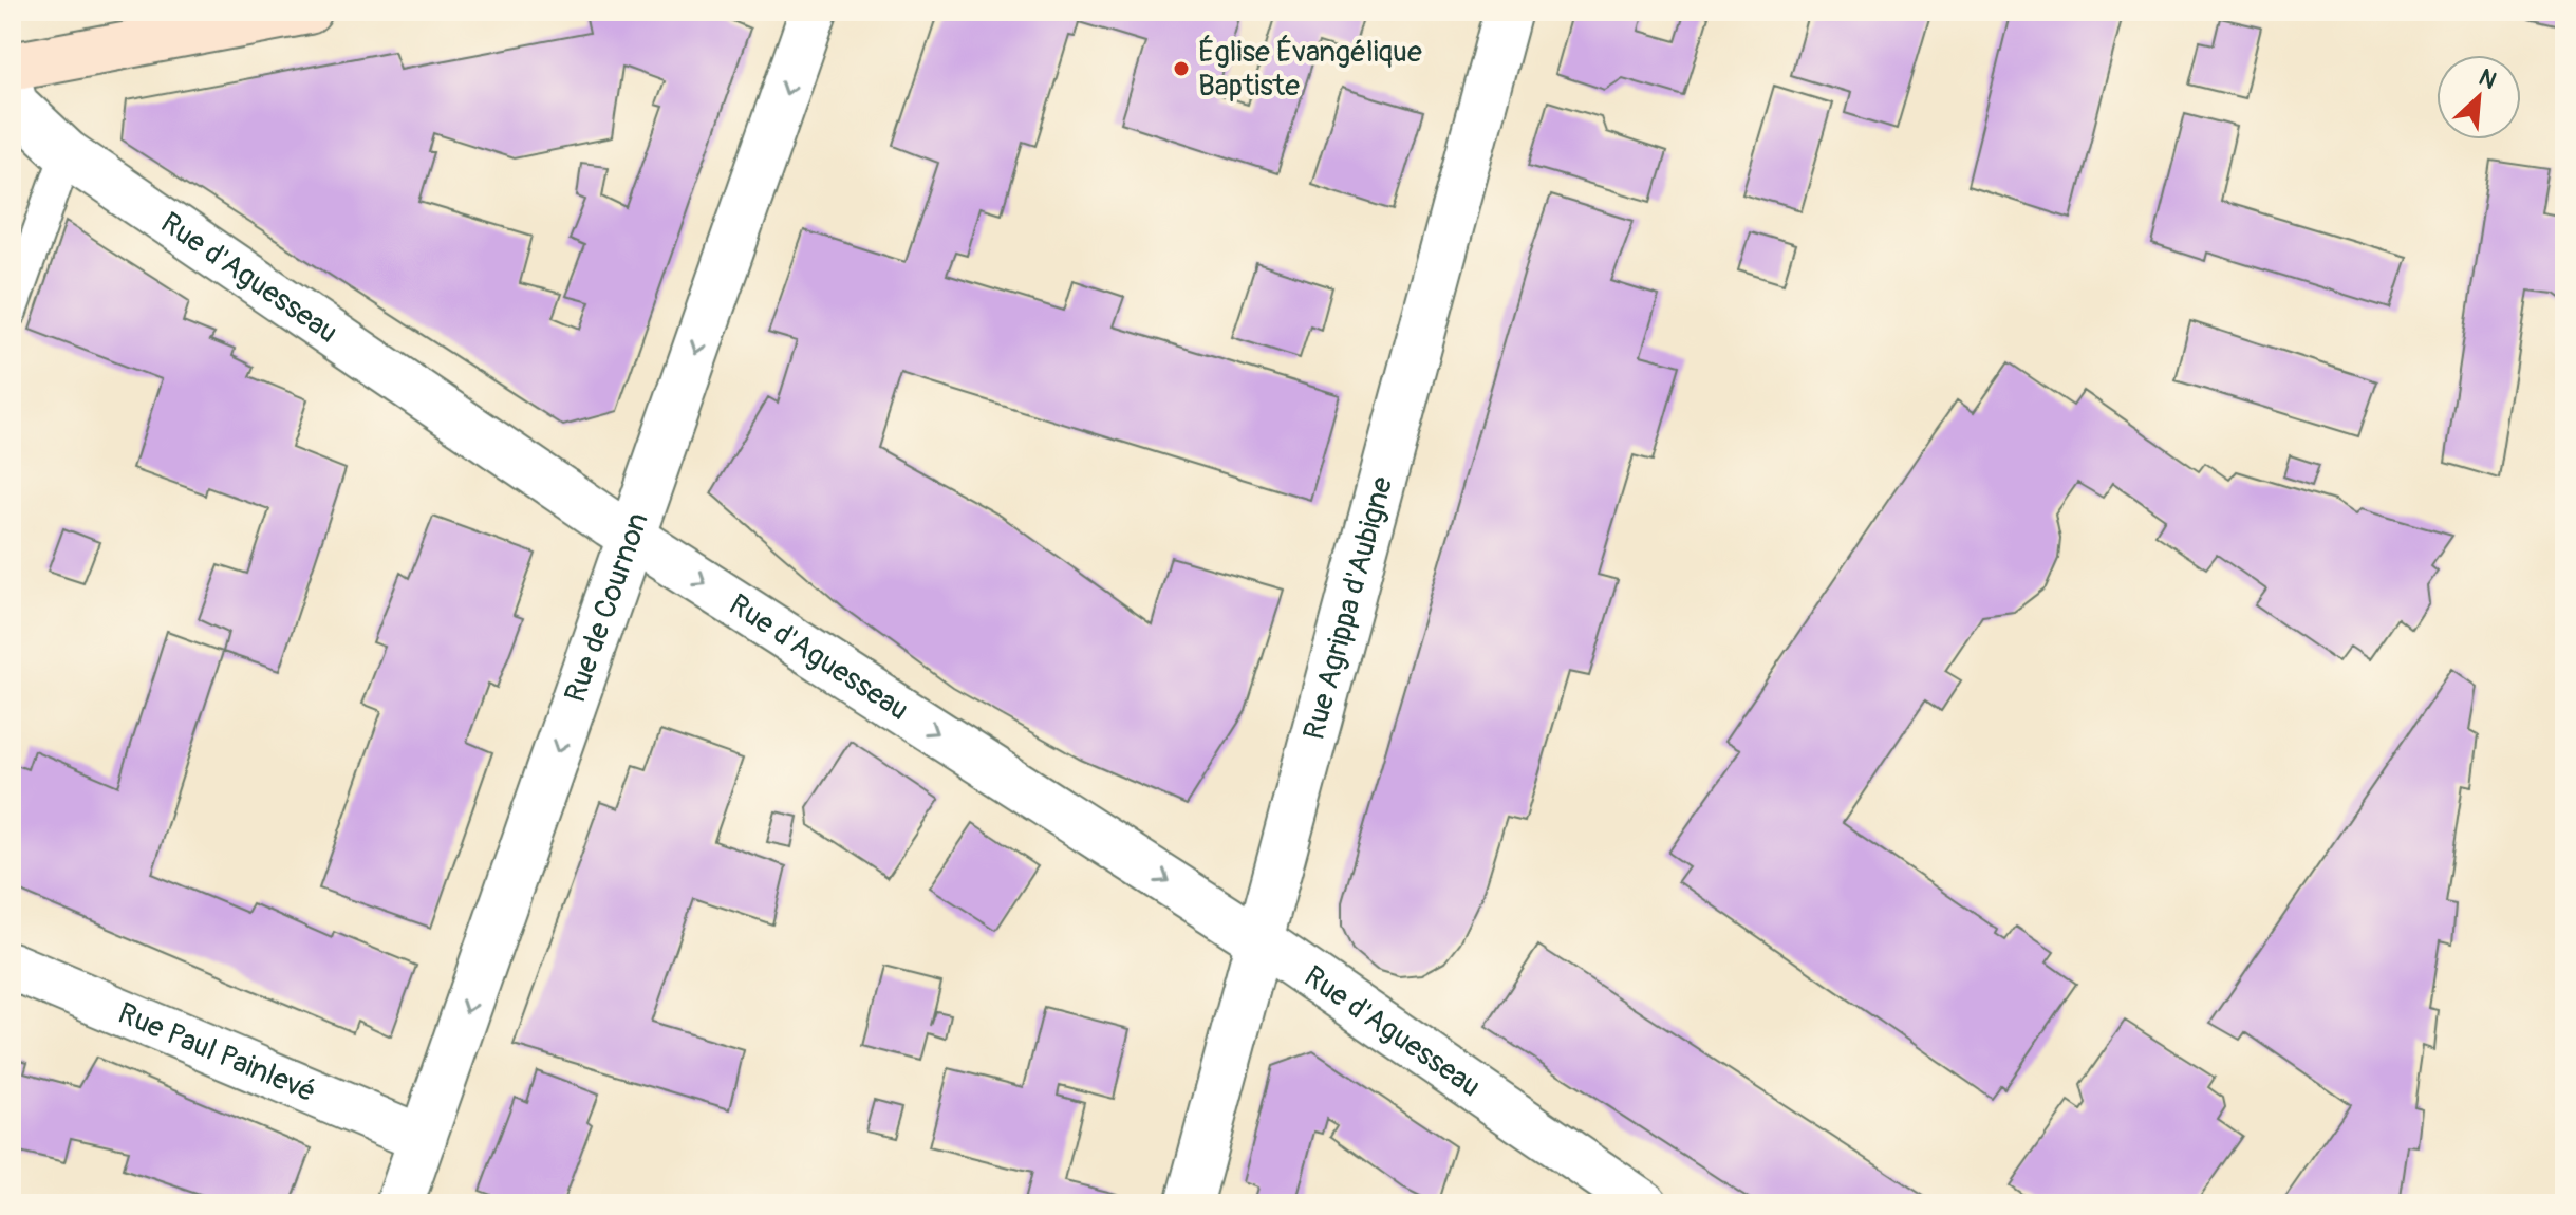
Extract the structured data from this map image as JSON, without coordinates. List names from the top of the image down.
{
  "streets": {
    "street": [
      "Rue d'Aguesseau",
      "Rue de Cournon",
      "Rue Agrippa d'Aubigne",
      "Rue Paul Painlevé"
    ]
  },
  "crossings": [
    ["Rue d'Aguesseau", "Rue de Cournon"],
    ["Rue d'Aguesseau", "Rue Agrippa d'Aubigne"],
    ["Rue de Cournon", "Rue Paul Painlevé"]
  ],
  "one_way": ["Rue d'Aguesseau", "Rue de Cournon"],
  "places": ["Église Évangélique Baptiste"],
  "north": "top right"
}
